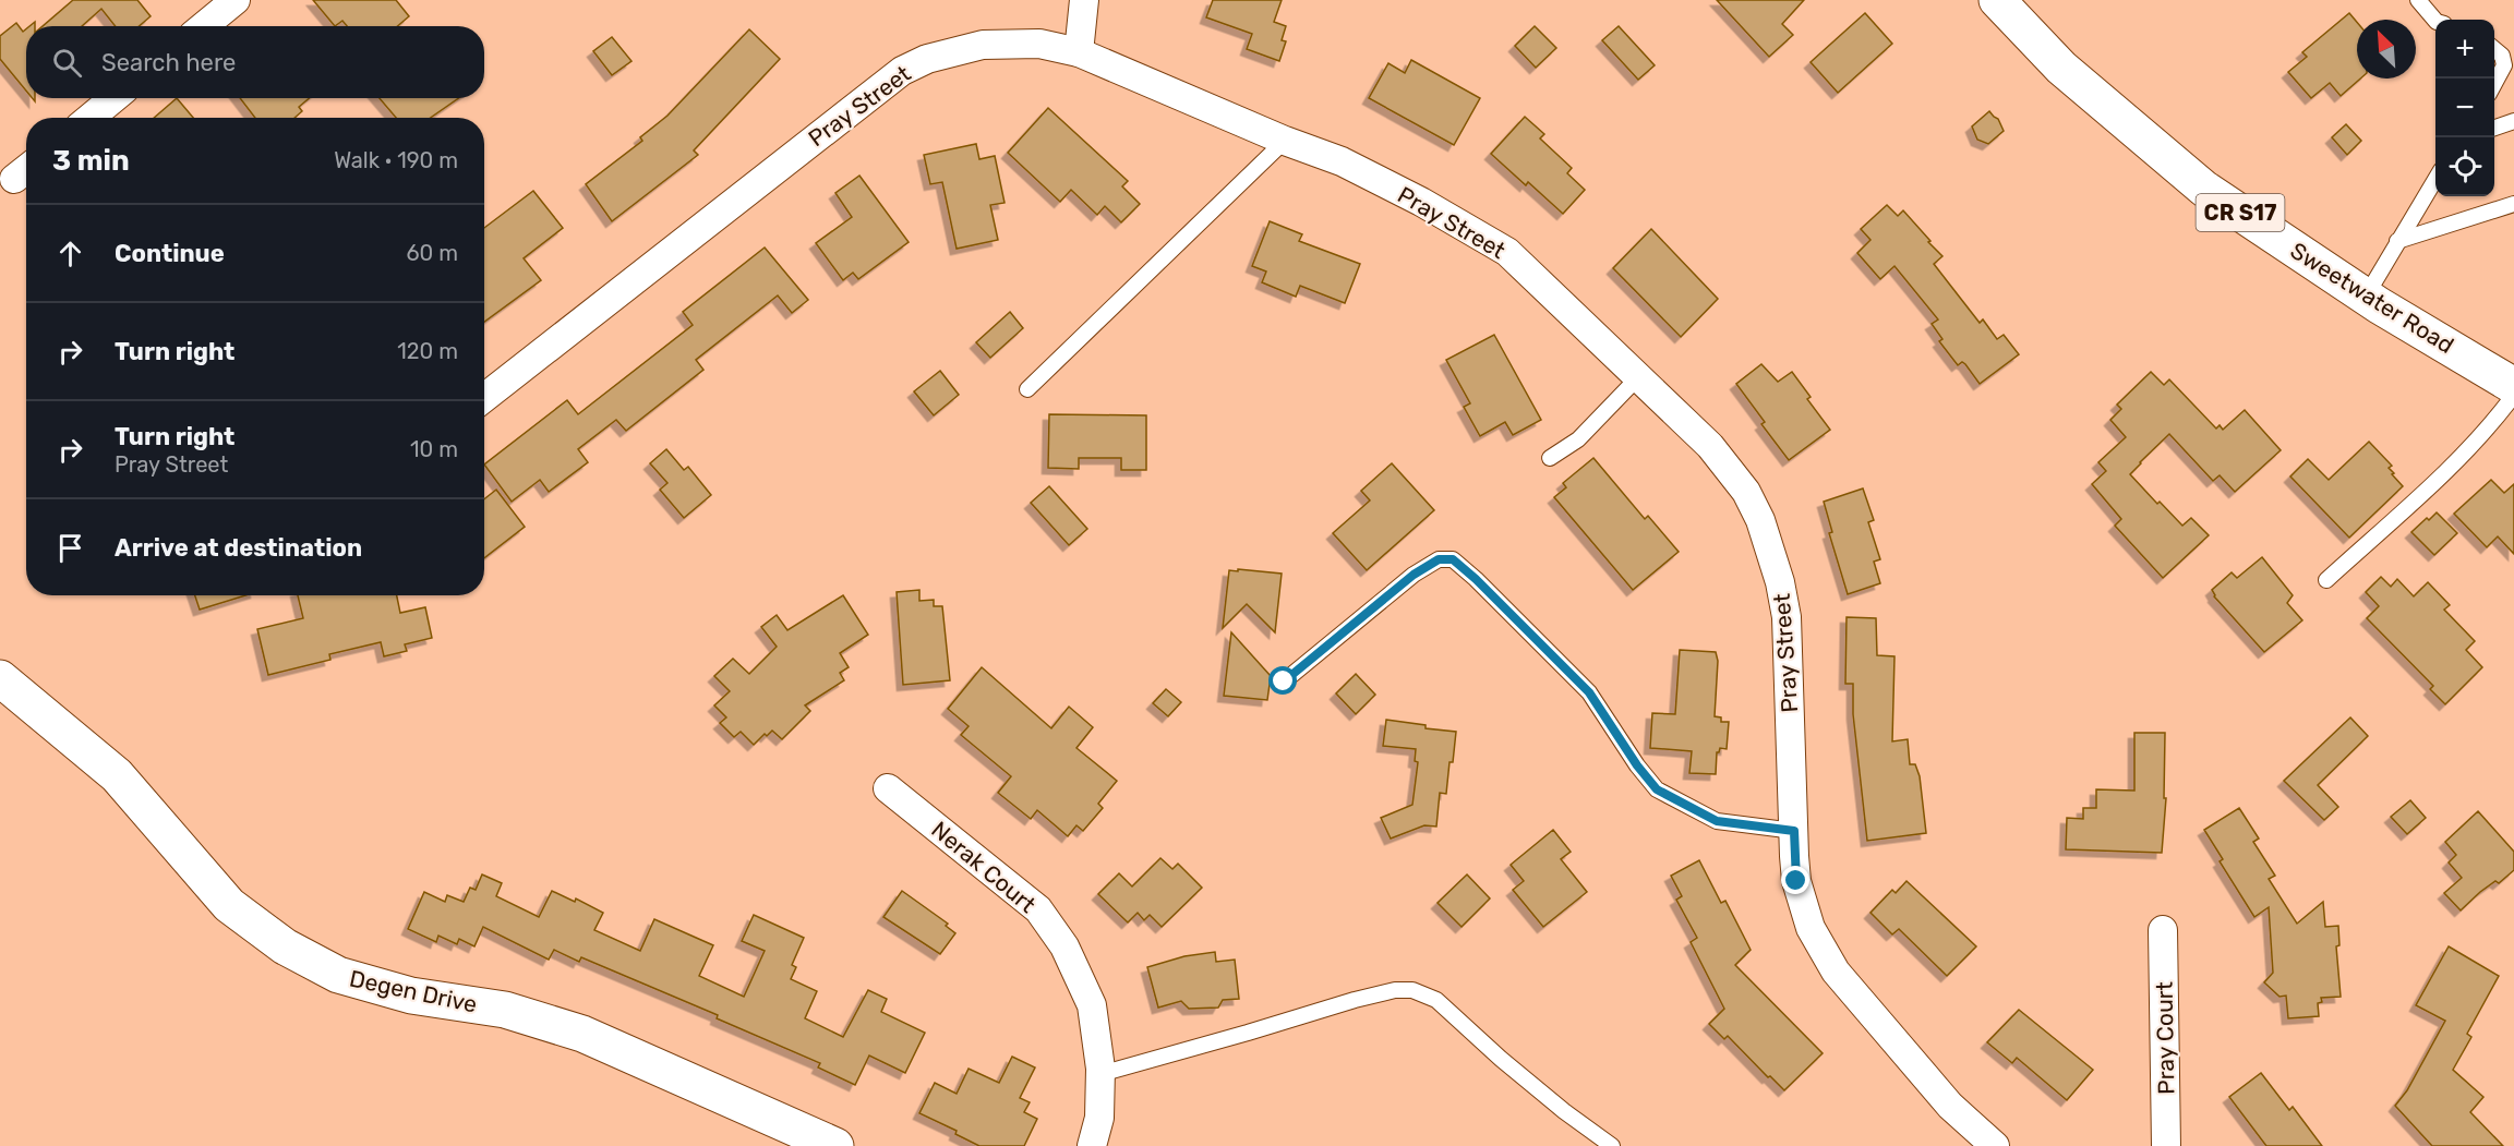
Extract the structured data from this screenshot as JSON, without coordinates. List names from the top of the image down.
{
  "streets": {
    "street": [
      "Pray Street",
      "CR S17",
      "Sweetwater Road",
      "Nerak Court",
      "Degen Drive",
      "Pray Court"
    ]
  },
  "north": "top left",
  "page": {
    "map_buttons": ["+", "−"],
    "search": "Search here",
    "heading": ["3 min", "Walk · 190 m"],
    "list": [
      ["Continue", "60 m"],
      ["Turn right", "120 m"],
      ["Turn right", "Pray Street", "10 m"],
      "Arrive at destination"
    ]
  }
}
